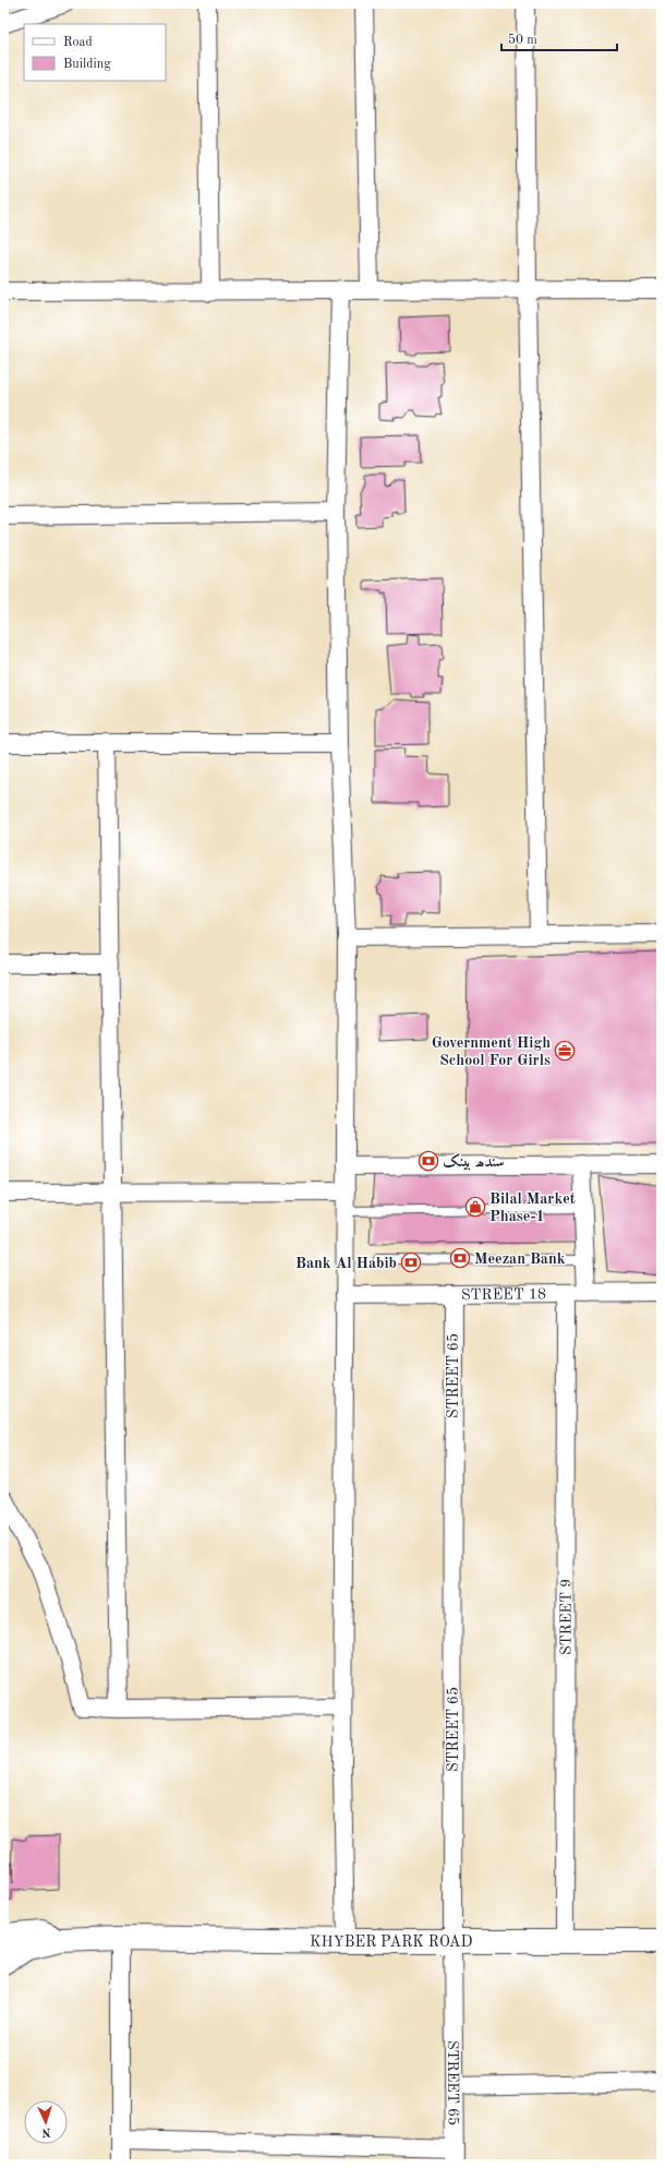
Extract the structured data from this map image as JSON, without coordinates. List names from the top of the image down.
{
  "streets": {
    "street": [
      "STREET 18",
      "STREET 65",
      "STREET 9",
      "KHYBER PARK ROAD"
    ]
  },
  "crossings": [
    ["STREET 18", "STREET 65"],
    ["STREET 18", "STREET 9"],
    ["STREET 65", "KHYBER PARK ROAD"],
    ["STREET 9", "KHYBER PARK ROAD"]
  ],
  "places": {
    "office": ["Government High School For Girls"],
    "bank": ["سندھ بینک", "Meezan Bank", "Bank Al Habib"],
    "shop": ["Bilal Market Phase-1"]
  },
  "legend": ["Road", "Building"],
  "scale_bar": "50 m",
  "north": "bottom"
}
